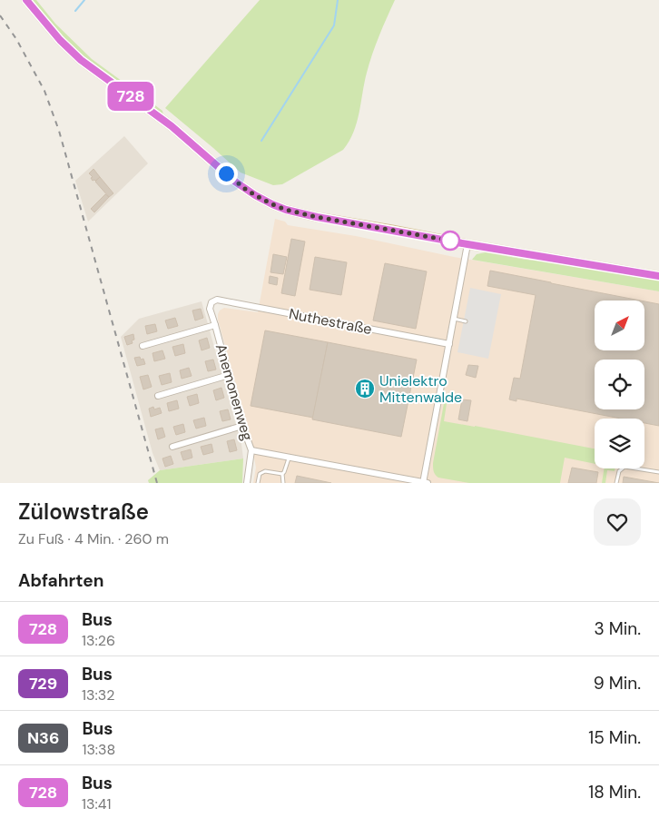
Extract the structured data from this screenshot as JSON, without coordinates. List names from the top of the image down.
{
  "streets": {
    "street": ["Nuthestraße", "Anemonenweg"]
  },
  "crossings": [
    ["Nuthestraße", "Anemonenweg"]
  ],
  "places": {
    "building": ["Unielektro Mittenwalde"]
  },
  "lines": ["bus line 728"],
  "north": "top right",
  "page": {
    "on_map": "728",
    "heading": [
      ["Zülowstraße", "Zu Fuß · 4 Min. · 260 m"],
      "Abfahrten"
    ],
    "list": [
      {
        "mark": "728",
        "name": "Bus",
        "note": "13:26",
        "value": "3 Min."
      },
      {
        "mark": "729",
        "name": "Bus",
        "note": "13:32",
        "value": "9 Min."
      },
      {
        "mark": "N36",
        "name": "Bus",
        "note": "13:38",
        "value": "15 Min."
      },
      {
        "mark": "728",
        "name": "Bus",
        "note": "13:41",
        "value": "18 Min."
      }
    ]
  }
}
